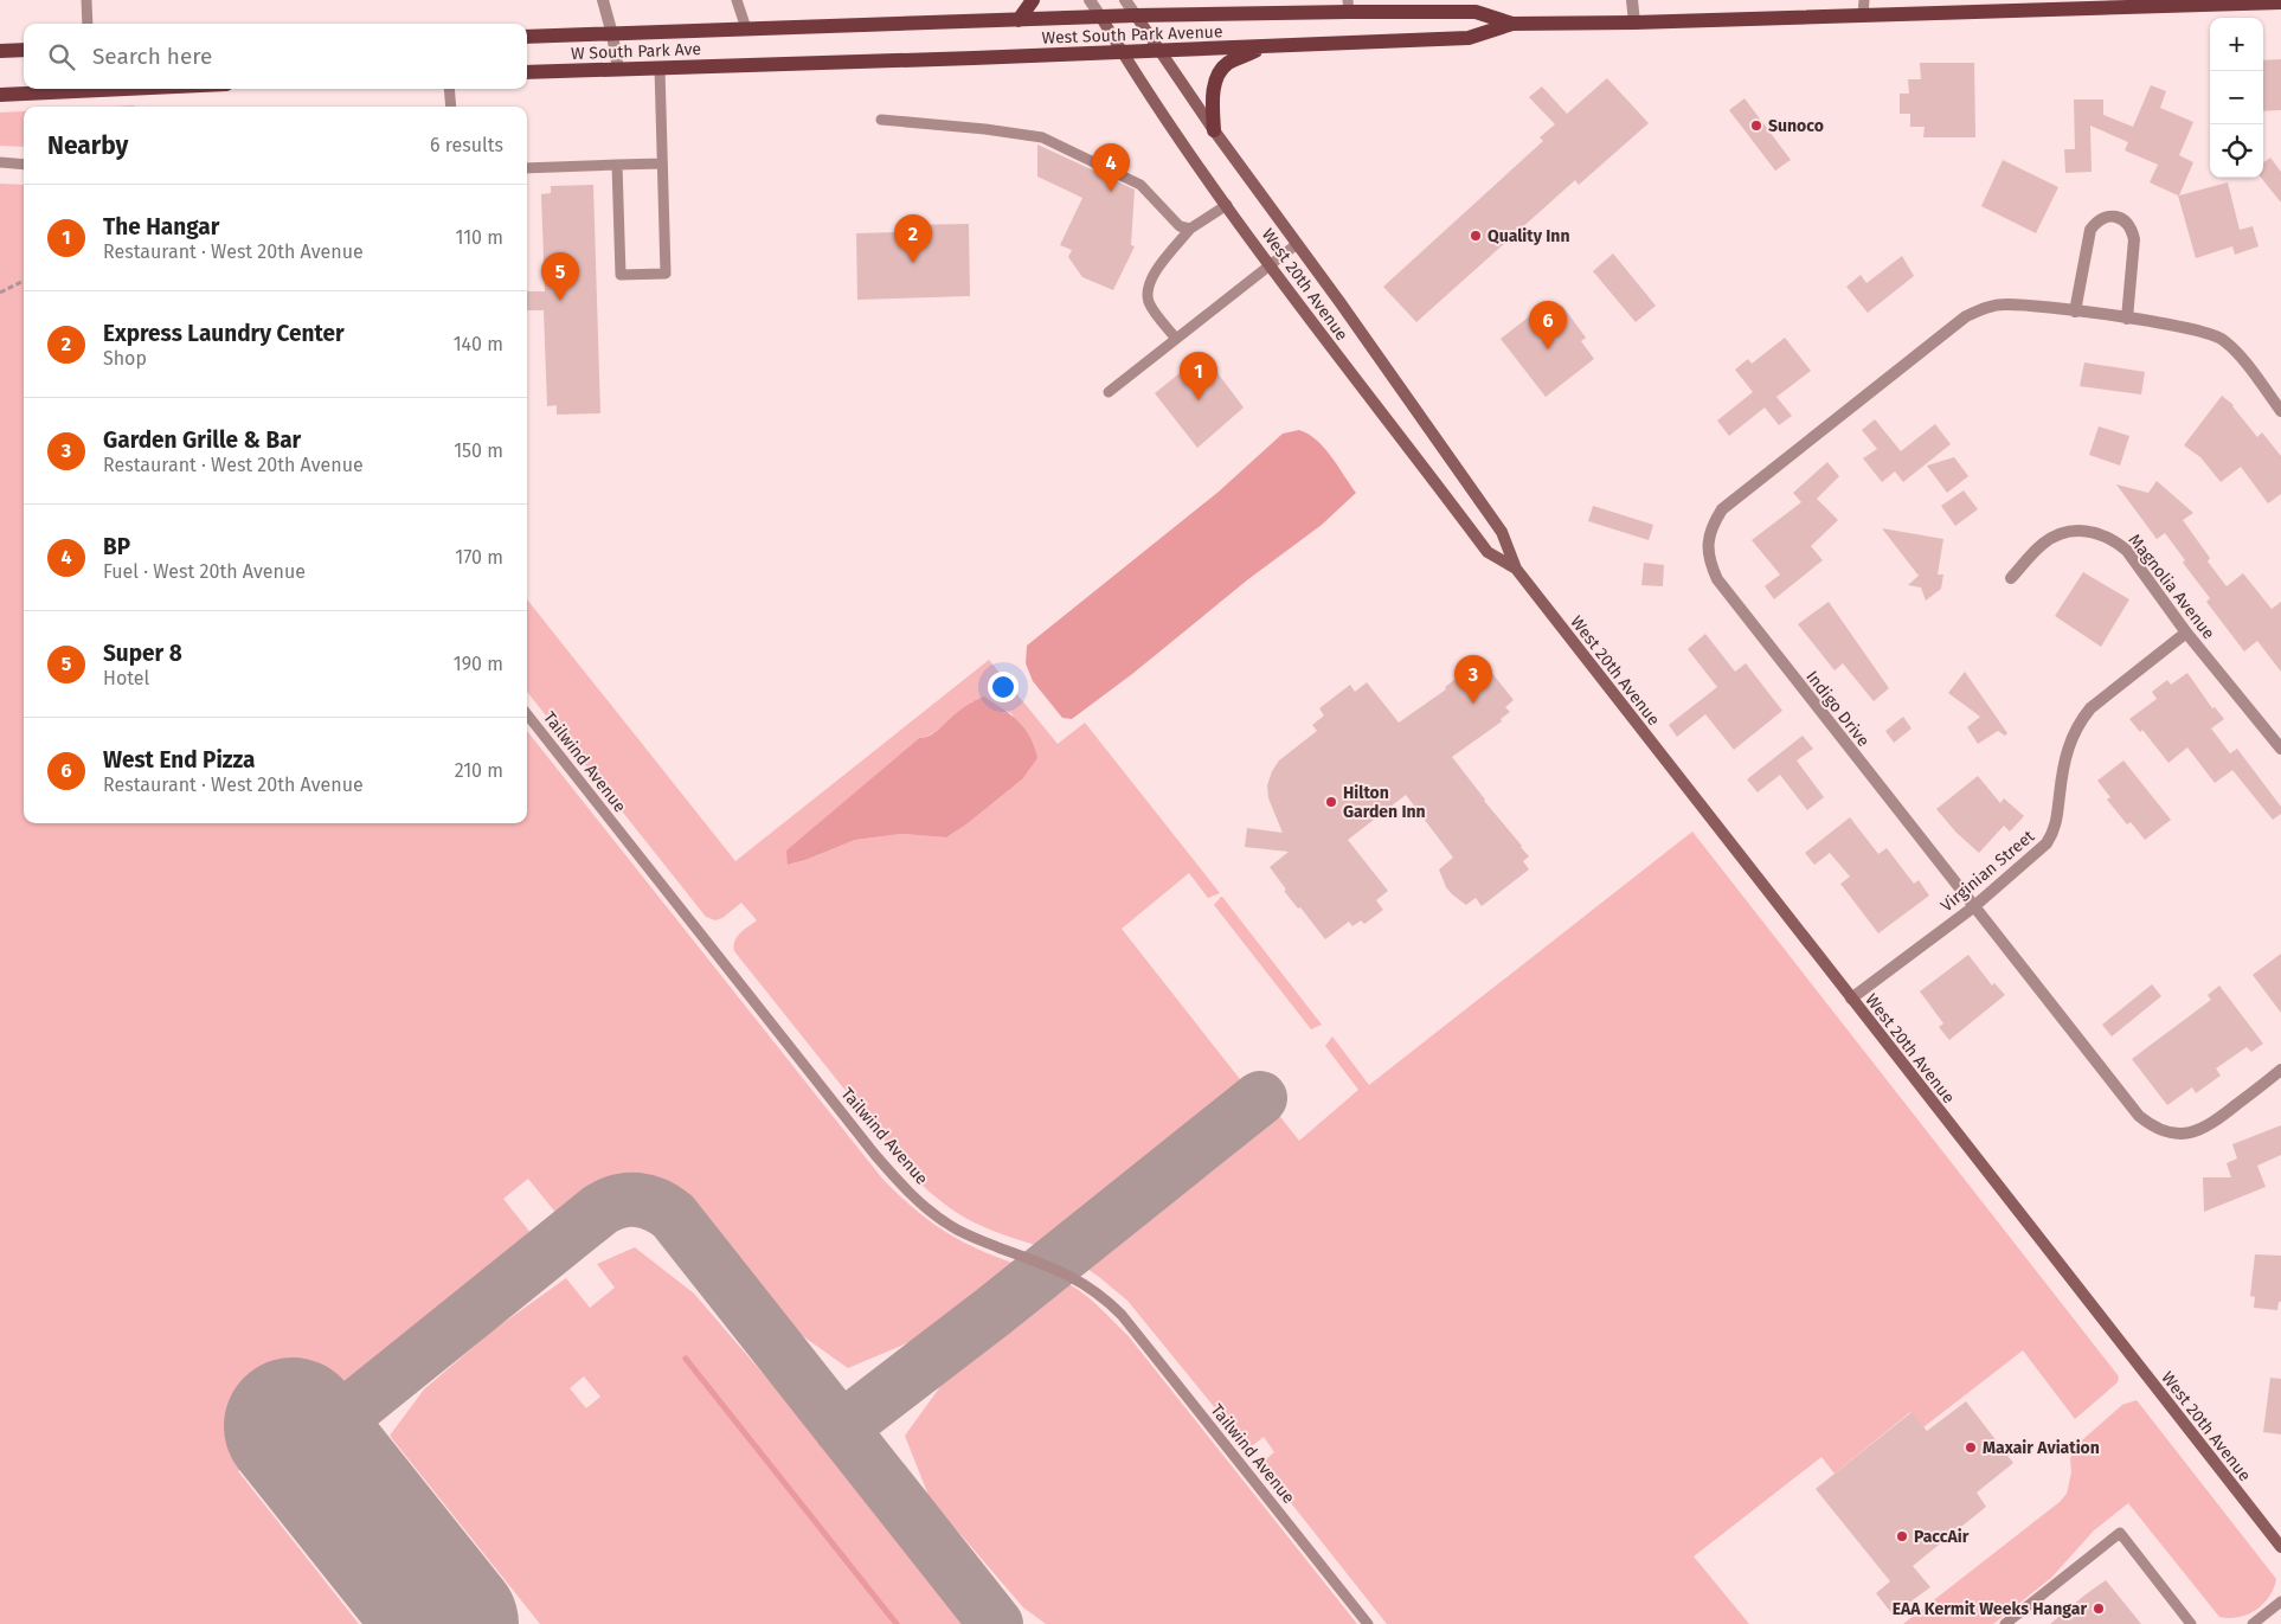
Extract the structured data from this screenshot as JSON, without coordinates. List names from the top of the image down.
{
  "streets": {
    "main road": ["West South Park Avenue", "W South Park Ave", "West 20th Avenue"],
    "street": ["Magnolia Avenue", "Indigo Drive", "Virginian Street"],
    "lane": ["Tailwind Avenue"]
  },
  "crossings": [
    ["West South Park Avenue", "W South Park Ave"],
    ["West South Park Avenue", "West 20th Avenue"],
    ["West 20th Avenue", "Virginian Street"],
    ["Magnolia Avenue", "Virginian Street"],
    ["Indigo Drive", "Virginian Street"]
  ],
  "places": [
    "Sunoco",
    "Quality Inn",
    "Hilton Garden Inn",
    "Maxair Aviation",
    "PaccAir",
    "EAA Kermit Weeks Hangar"
  ],
  "page": {
    "map_buttons": ["+", "−"],
    "search": "Search here",
    "heading": ["Nearby", "6 results"],
    "pins": [
      "4",
      "2",
      "5",
      "6",
      "1",
      "3"
    ],
    "list": [
      {
        "mark": "1",
        "name": "The Hangar",
        "note": "Restaurant · West 20th Avenue",
        "value": "110 m"
      },
      {
        "mark": "2",
        "name": "Express Laundry Center",
        "note": "Shop",
        "value": "140 m"
      },
      {
        "mark": "3",
        "name": "Garden Grille & Bar",
        "note": "Restaurant · West 20th Avenue",
        "value": "150 m"
      },
      {
        "mark": "4",
        "name": "BP",
        "note": "Fuel · West 20th Avenue",
        "value": "170 m"
      },
      {
        "mark": "5",
        "name": "Super 8",
        "note": "Hotel",
        "value": "190 m"
      },
      {
        "mark": "6",
        "name": "West End Pizza",
        "note": "Restaurant · West 20th Avenue",
        "value": "210 m"
      }
    ]
  }
}
